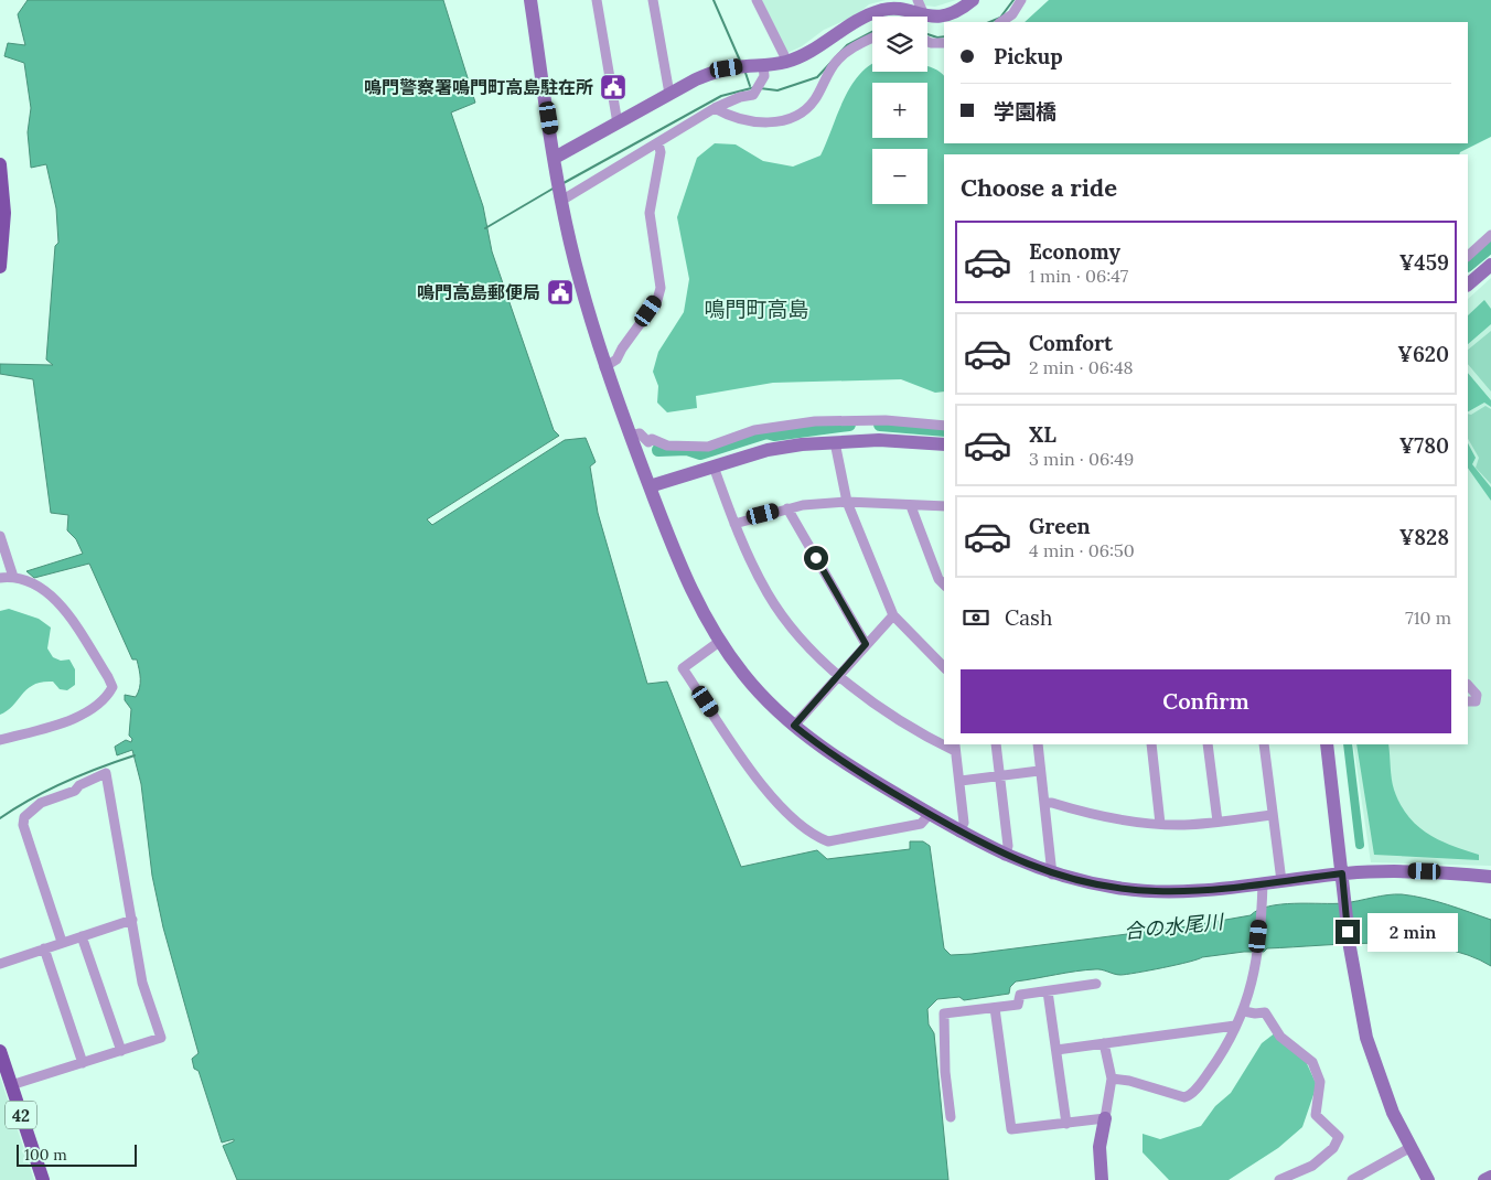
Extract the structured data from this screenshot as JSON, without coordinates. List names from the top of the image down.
{
  "streets": {
    "main road": ["42"]
  },
  "districts": ["鳴門町高島"],
  "water": ["合の水尾川"],
  "places": {
    "public building": ["鳴門警察署鳴門町高島駐在所", "鳴門高島郵便局"]
  },
  "scale_bar": "100 m",
  "page": {
    "map_buttons": ["+", "−"],
    "banner": ["Pickup", "学園橋"],
    "heading": "Choose a ride",
    "list": [
      {
        "name": "Economy",
        "note": "1 min · 06:47",
        "value": "¥459"
      },
      {
        "name": "Comfort",
        "note": "2 min · 06:48",
        "value": "¥620"
      },
      {
        "name": "XL",
        "note": "3 min · 06:49",
        "value": "¥780"
      },
      {
        "name": "Green",
        "note": "4 min · 06:50",
        "value": "¥828"
      }
    ],
    "pay": ["Cash", "710 m"],
    "buttons": "Confirm",
    "bubble": "2 min",
    "scale": "100 m"
  }
}
